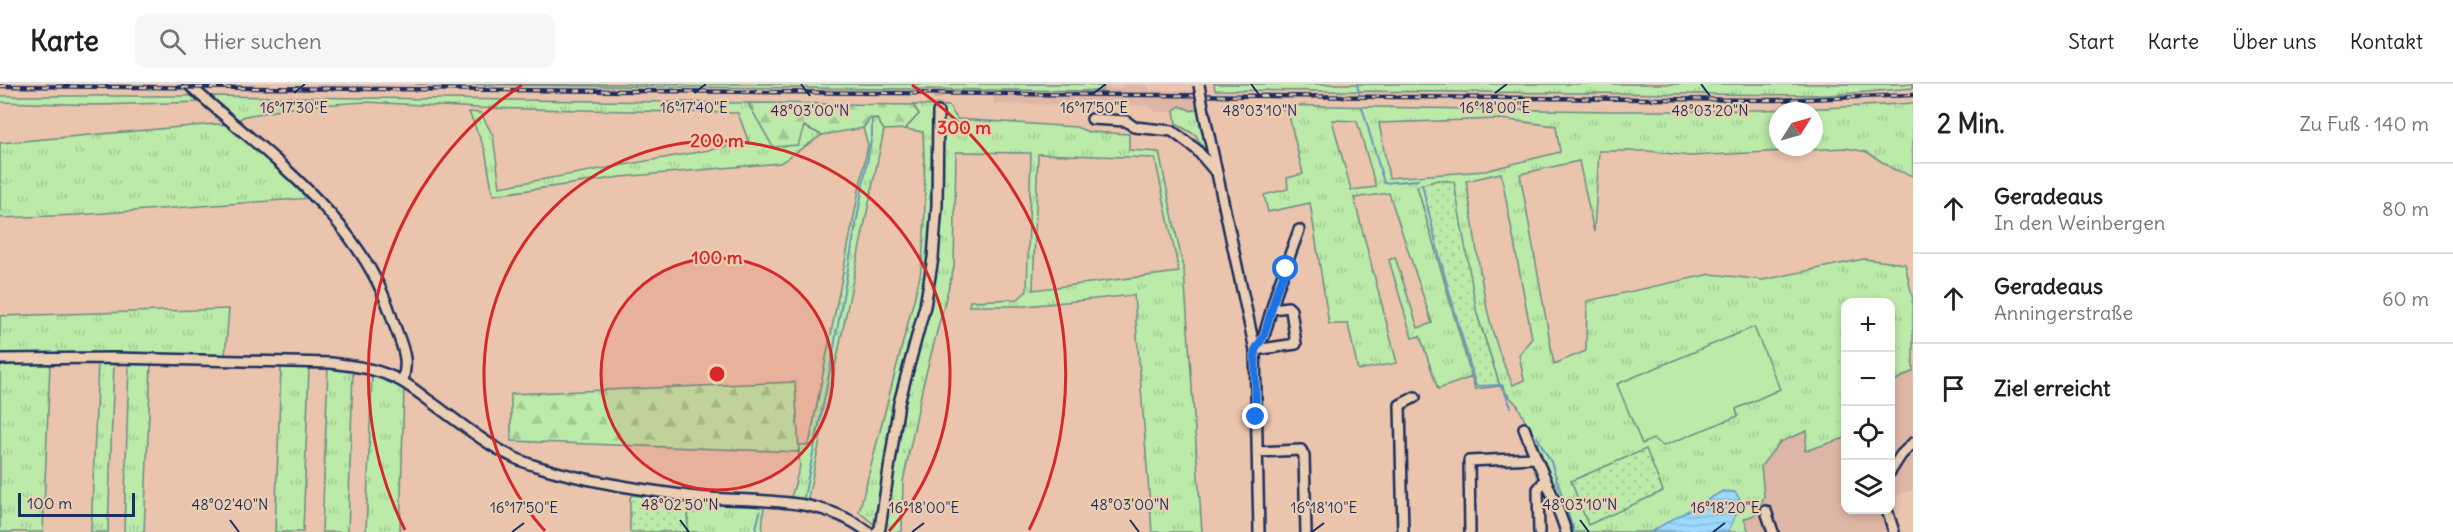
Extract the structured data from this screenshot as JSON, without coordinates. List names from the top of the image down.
{
  "scale_bar": "100 m",
  "north": "top right",
  "page": {
    "header": "Karte",
    "search": "Hier suchen",
    "nav": [
      "Start",
      "Karte",
      "Über uns",
      "Kontakt"
    ],
    "heading": ["2 Min.", "Zu Fuß · 140 m"],
    "list": [
      ["Geradeaus", "In den Weinbergen", "80 m"],
      ["Geradeaus", "Anningerstraße", "60 m"],
      "Ziel erreicht"
    ],
    "map_buttons": ["+", "−"],
    "scale": "100 m"
  },
  "coordinates": [
    "16°17'30\"E",
    "16°17'40\"E",
    "16°17'50\"E",
    "16°18'00\"E",
    "48°03'00\"N",
    "48°03'10\"N",
    "48°03'20\"N",
    "48°02'40\"N",
    "48°02'50\"N",
    "16°18'10\"E",
    "16°18'20\"E"
  ],
  "rings": ["300 m", "200 m", "100 m"]
}
